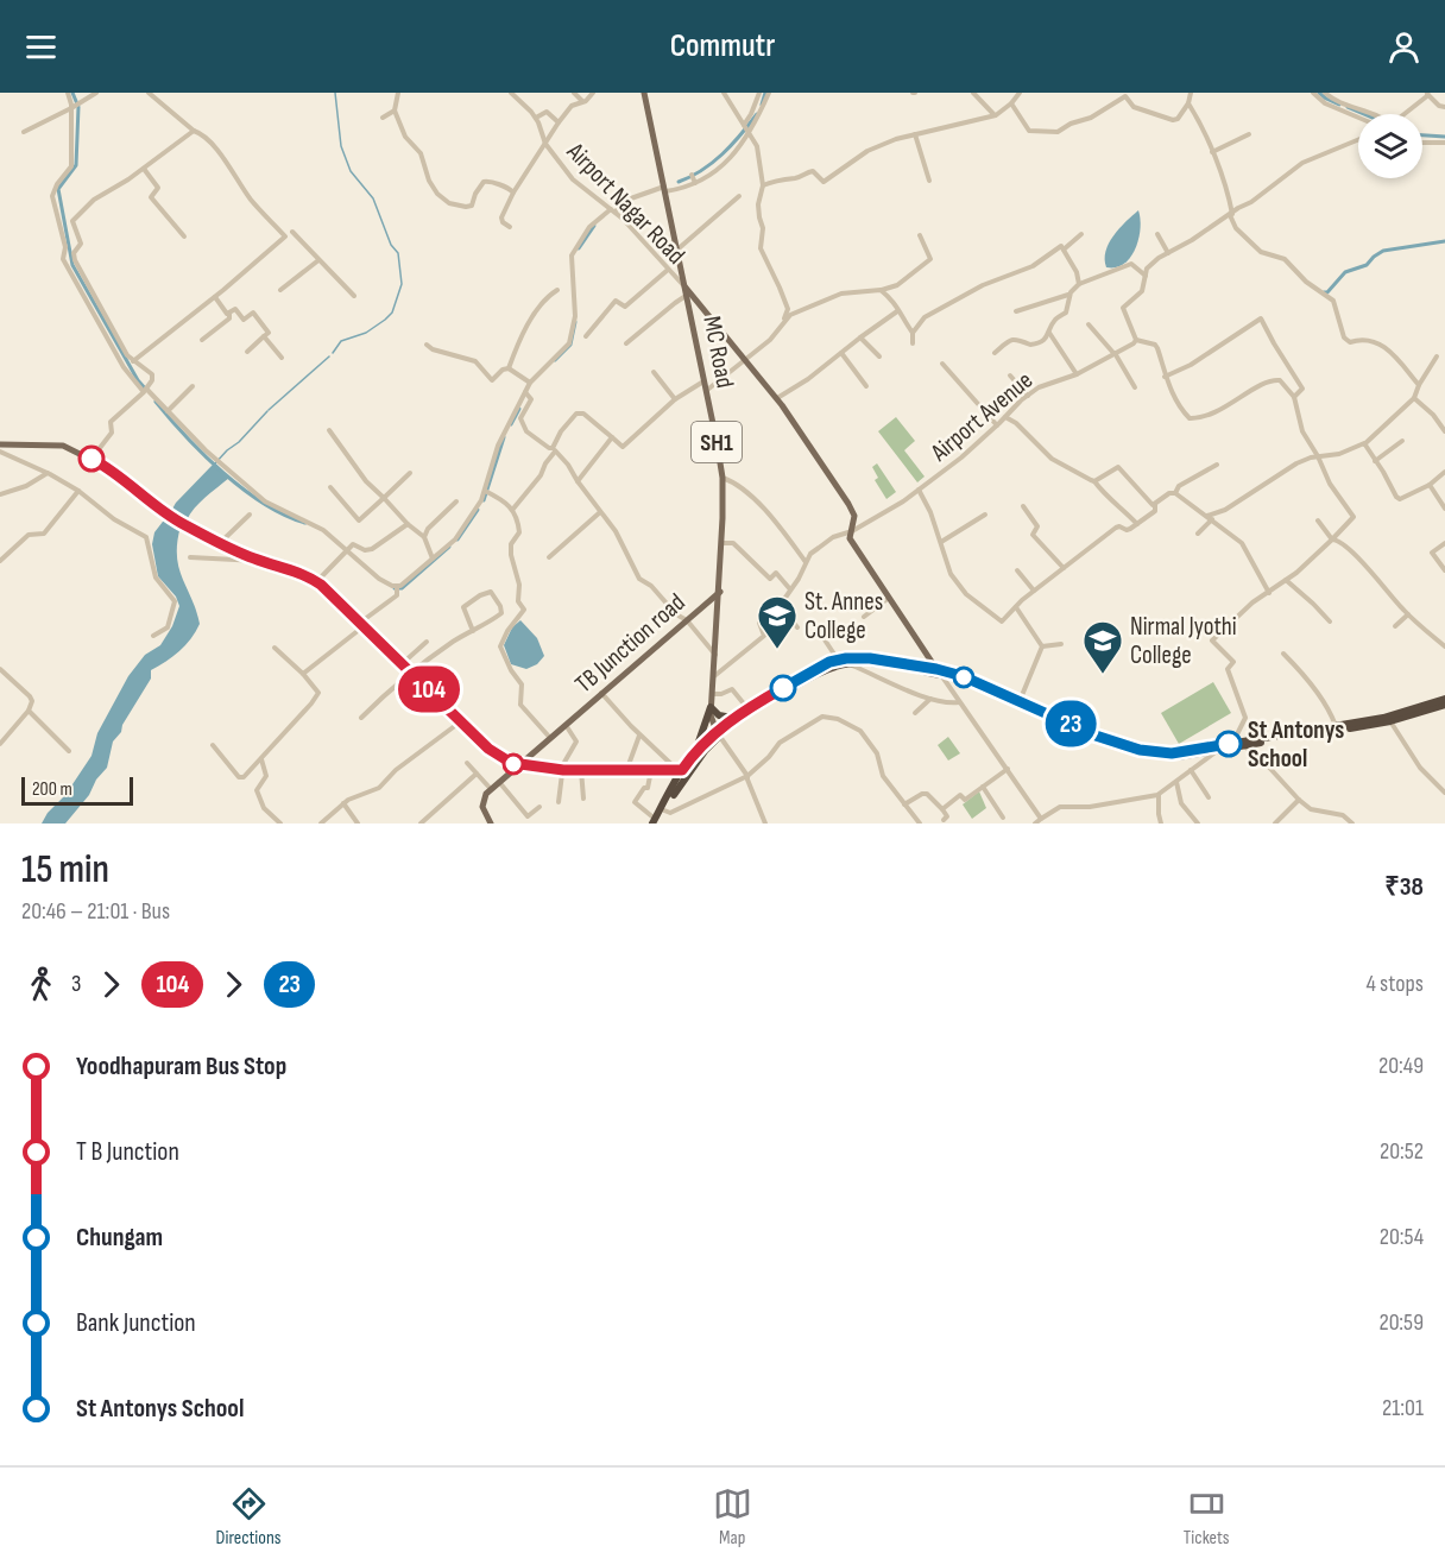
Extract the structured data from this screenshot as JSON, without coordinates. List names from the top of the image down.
{
  "streets": {
    "highway": ["SH1"],
    "main road": ["MC Road", "TB Junction road"],
    "street": ["Airport Nagar Road", "Airport Avenue"]
  },
  "crossings": [
    ["Airport Nagar Road", "MC Road"],
    ["MC Road", "Airport Avenue"],
    ["MC Road", "SH1"],
    ["MC Road", "TB Junction road"]
  ],
  "places": {
    "school or university": ["St. Annes College", "Nirmal Jyothi College"],
    "other": ["St Antonys School"]
  },
  "lines": ["bus line 104", "bus line 23"],
  "scale_bar": "200 m",
  "page": {
    "header": "Commutr",
    "on_map": ["104", "23"],
    "scale": "200 m",
    "heading": ["15 min", "20:46 – 21:01 · Bus", "₹38"],
    "legs": [
      "3",
      "104",
      "23",
      "4 stops"
    ],
    "list": [
      {
        "name": "Yoodhapuram Bus Stop",
        "value": "20:49"
      },
      {
        "name": "T B Junction",
        "value": "20:52"
      },
      {
        "name": "Chungam",
        "value": "20:54"
      },
      {
        "name": "Bank Junction",
        "value": "20:59"
      },
      {
        "name": "St Antonys School",
        "value": "21:01"
      }
    ],
    "tabs": ["Directions", "Map", "Tickets"]
  }
}
